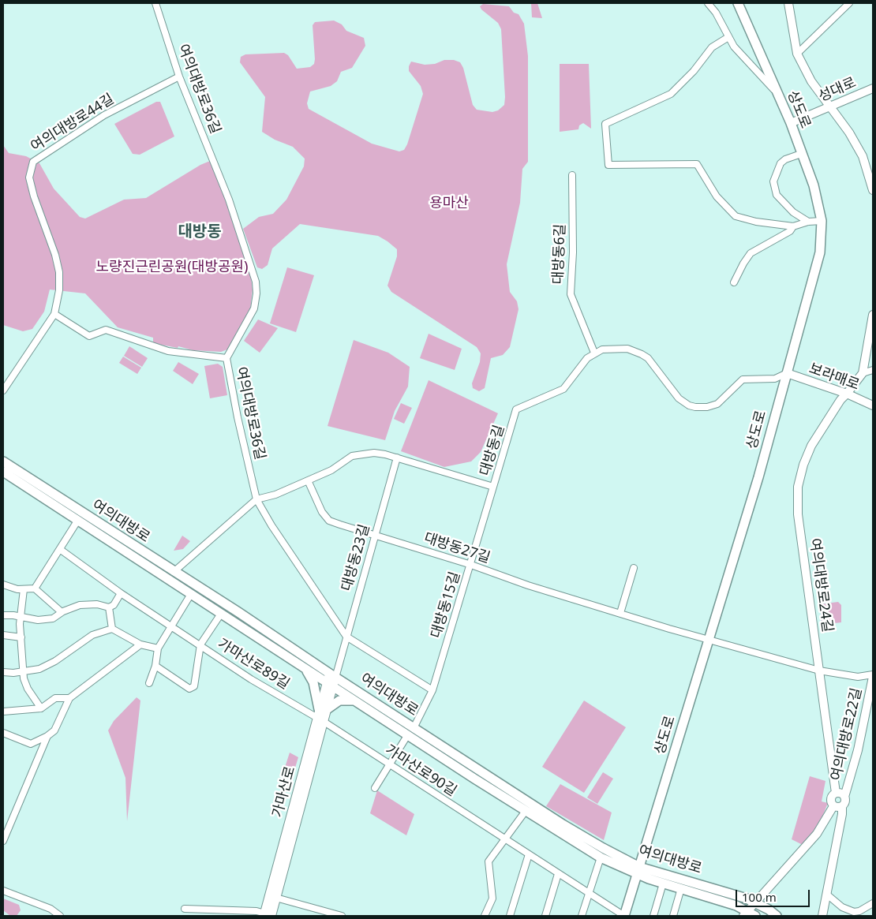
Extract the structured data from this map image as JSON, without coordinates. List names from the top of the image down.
{
  "streets": {
    "main road": ["상도로", "여의대방로"],
    "street": [
      "여의대방로36길",
      "성대로",
      "여의대방로44길",
      "대방동6길",
      "보라매로",
      "대방동길",
      "대방동27길",
      "대방동23길",
      "여의대방로24길",
      "대방동15길",
      "가마산로89길",
      "여의대방로22길",
      "가마산로90길",
      "가마산로"
    ]
  },
  "crossings": [
    ["여의대방로36길", "여의대방로44길"],
    ["여의대방로36길", "대방동길"],
    ["여의대방로36길", "대방동23길"],
    ["성대로", "상도로"],
    ["상도로", "보라매로"],
    ["상도로", "여의대방로"],
    ["상도로", "대방동27길"],
    ["상도로", "가마산로90길"],
    ["대방동6길", "대방동길"],
    ["보라매로", "여의대방로24길"],
    ["대방동길", "여의대방로"],
    ["대방동길", "대방동27길"],
    ["대방동길", "대방동23길"],
    ["대방동길", "대방동15길"],
    ["여의대방로", "대방동23길"],
    ["여의대방로", "대방동15길"],
    ["여의대방로", "가마산로"],
    ["대방동27길", "대방동23길"],
    ["대방동27길", "여의대방로24길"],
    ["대방동27길", "대방동15길"],
    ["대방동27길", "여의대방로22길"],
    ["대방동23길", "가마산로"],
    ["여의대방로24길", "여의대방로22길"],
    ["대방동15길", "가마산로90길"],
    ["가마산로89길", "가마산로90길"],
    ["가마산로89길", "가마산로"],
    ["가마산로90길", "가마산로"]
  ],
  "districts": ["대방동"],
  "parks": ["용마산", "노량진근린공원(대방공원)"],
  "scale_bar": "100 m"
}
